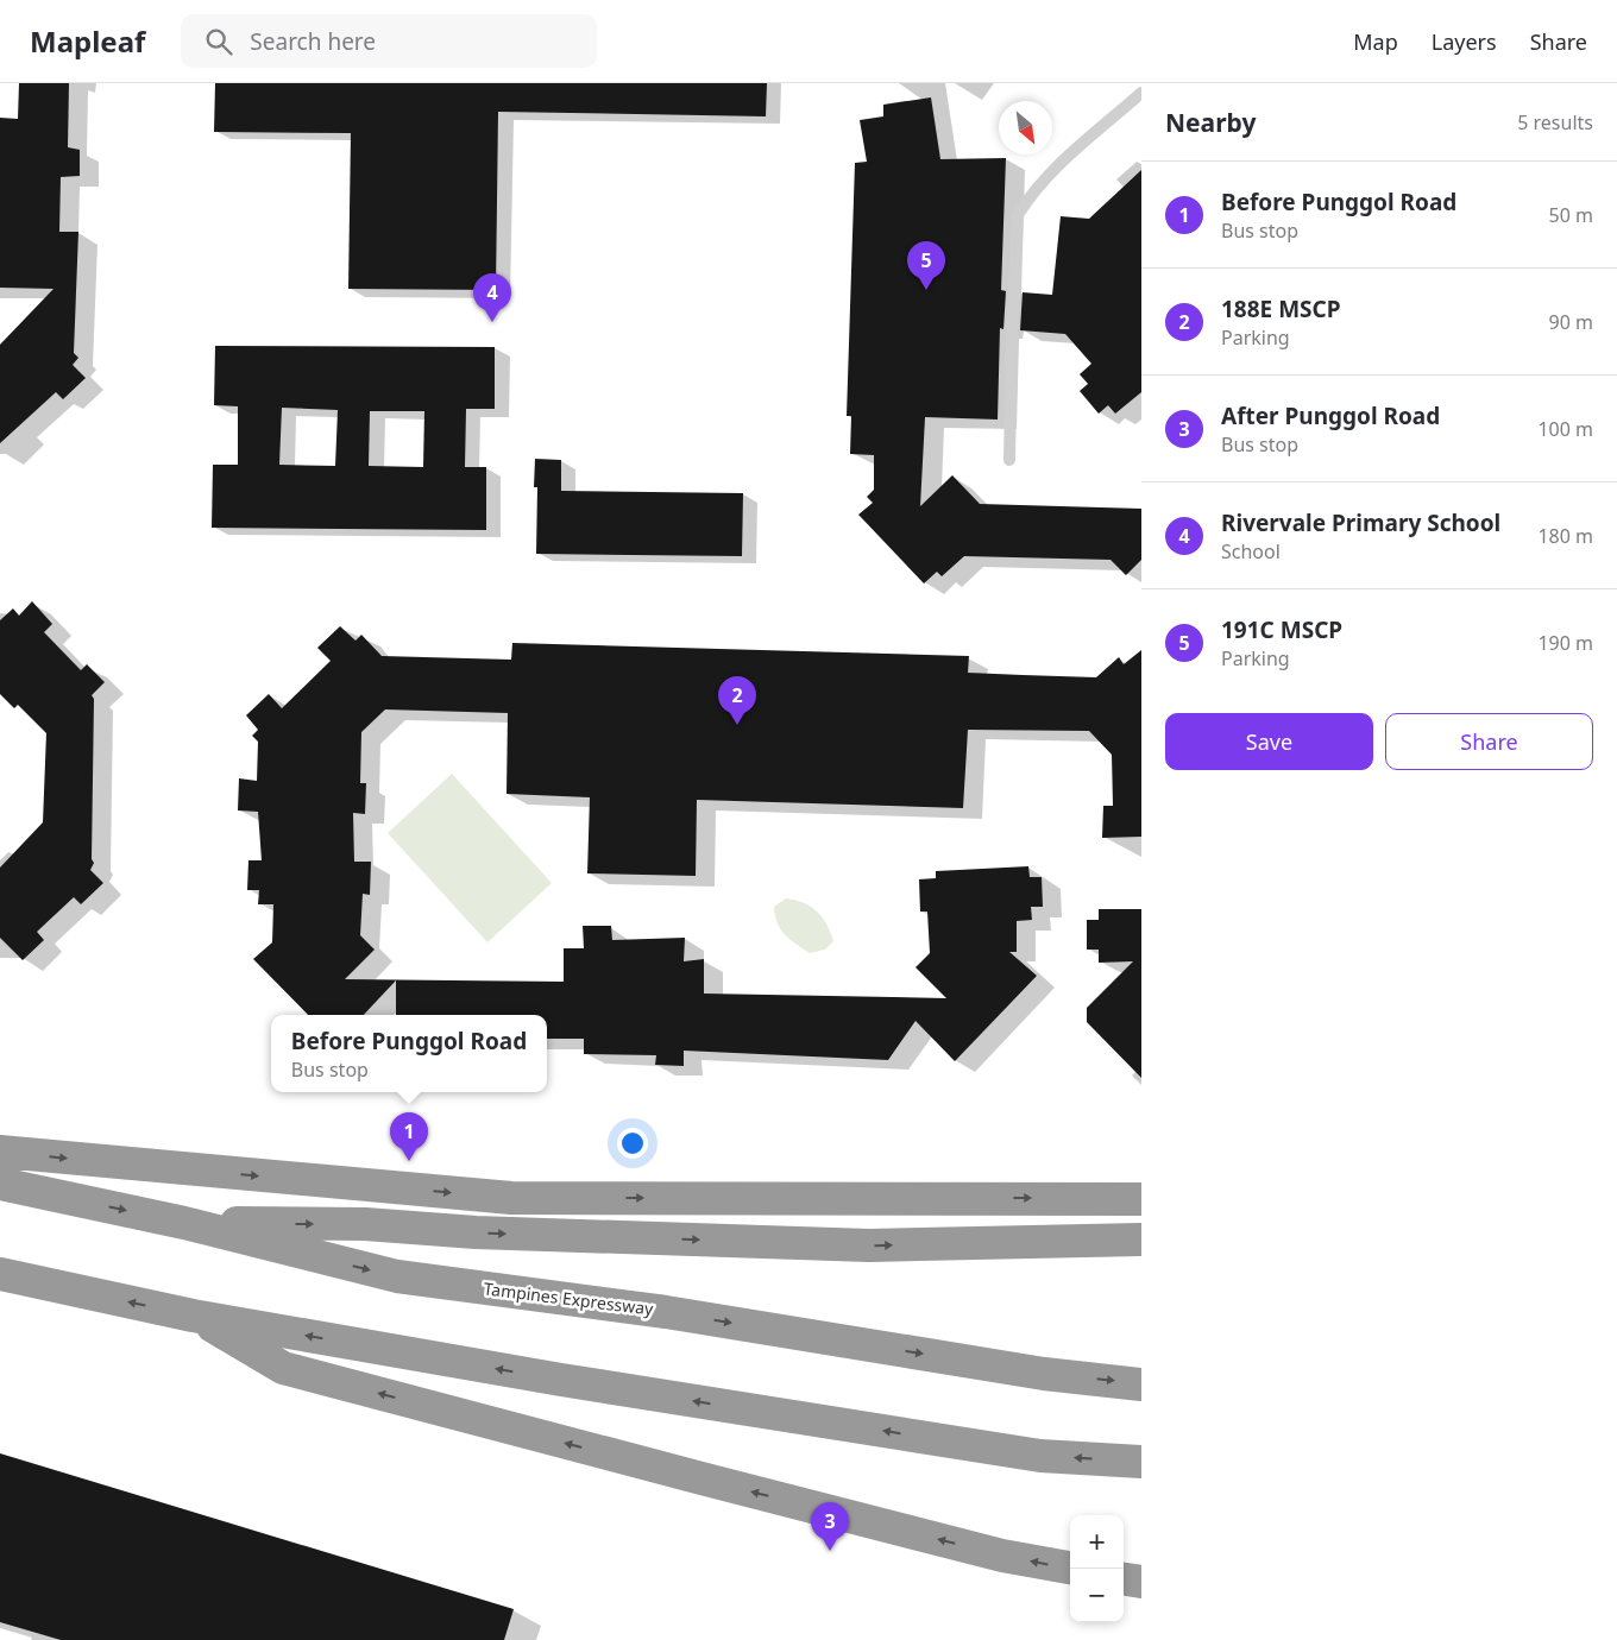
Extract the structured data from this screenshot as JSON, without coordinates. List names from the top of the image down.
{
  "streets": {
    "highway": ["Tampines Expressway"]
  },
  "north": "bottom right",
  "page": {
    "header": "Mapleaf",
    "search": "Search here",
    "nav": ["Map", "Layers", "Share"],
    "heading": ["Nearby", "5 results"],
    "list": [
      {
        "mark": "1",
        "name": "Before Punggol Road",
        "note": "Bus stop",
        "value": "50 m"
      },
      {
        "mark": "2",
        "name": "188E MSCP",
        "note": "Parking",
        "value": "90 m"
      },
      {
        "mark": "3",
        "name": "After Punggol Road",
        "note": "Bus stop",
        "value": "100 m"
      },
      {
        "mark": "4",
        "name": "Rivervale Primary School",
        "note": "School",
        "value": "180 m"
      },
      {
        "mark": "5",
        "name": "191C MSCP",
        "note": "Parking",
        "value": "190 m"
      }
    ],
    "pins": [
      "5",
      "4",
      "2",
      "1",
      "3"
    ],
    "buttons": ["Save", "Share"],
    "popup": ["Before Punggol Road", "Bus stop"],
    "map_buttons": ["+", "−"]
  }
}
